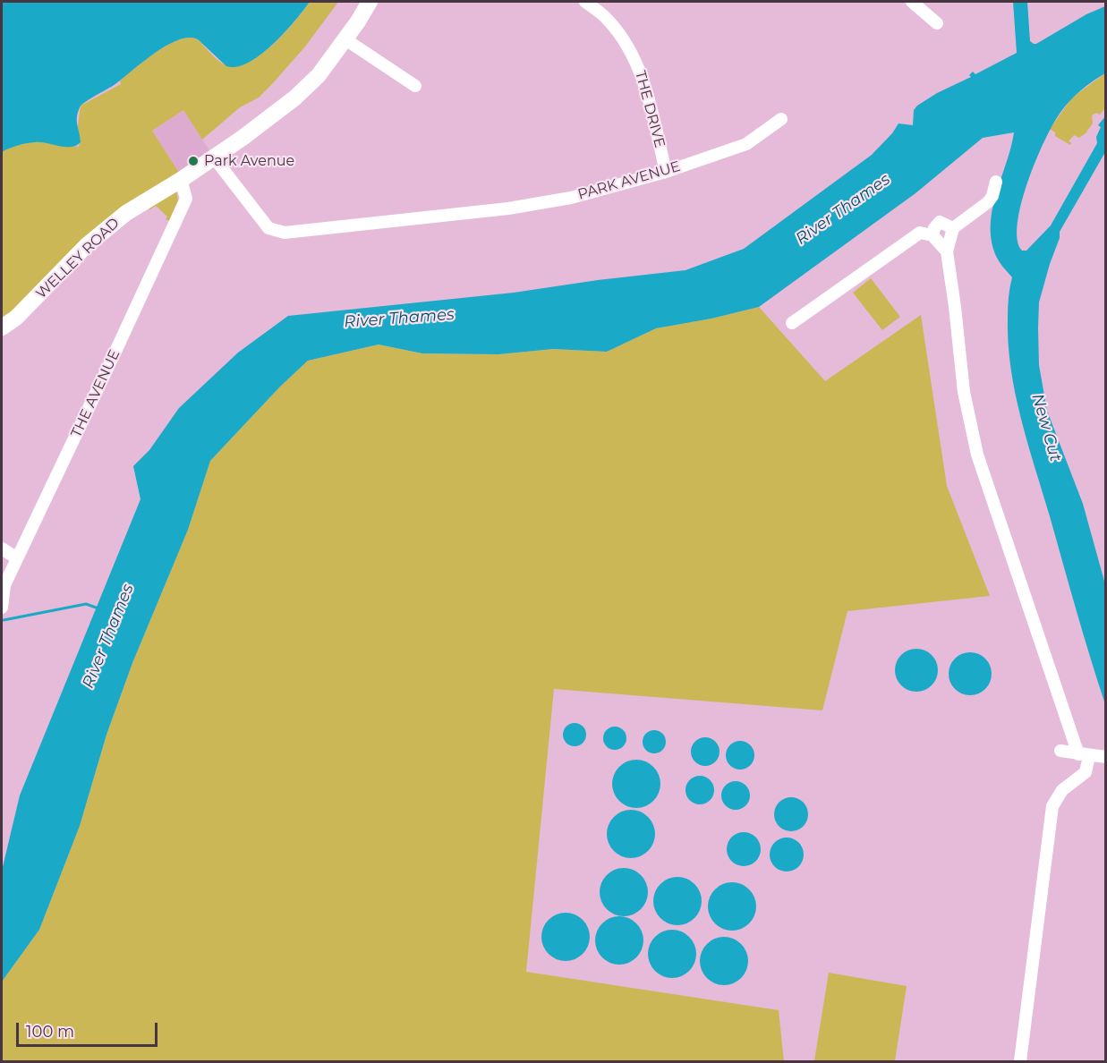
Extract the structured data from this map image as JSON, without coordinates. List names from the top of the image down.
{
  "streets": {
    "main road": ["WELLEY ROAD"],
    "street": ["THE DRIVE", "PARK AVENUE", "THE AVENUE"]
  },
  "crossings": [
    ["THE DRIVE", "PARK AVENUE"],
    ["PARK AVENUE", "WELLEY ROAD"],
    ["WELLEY ROAD", "THE AVENUE"]
  ],
  "water": ["River Thames", "New Cut"],
  "places": ["Park Avenue"],
  "scale_bar": "100 m"
}
